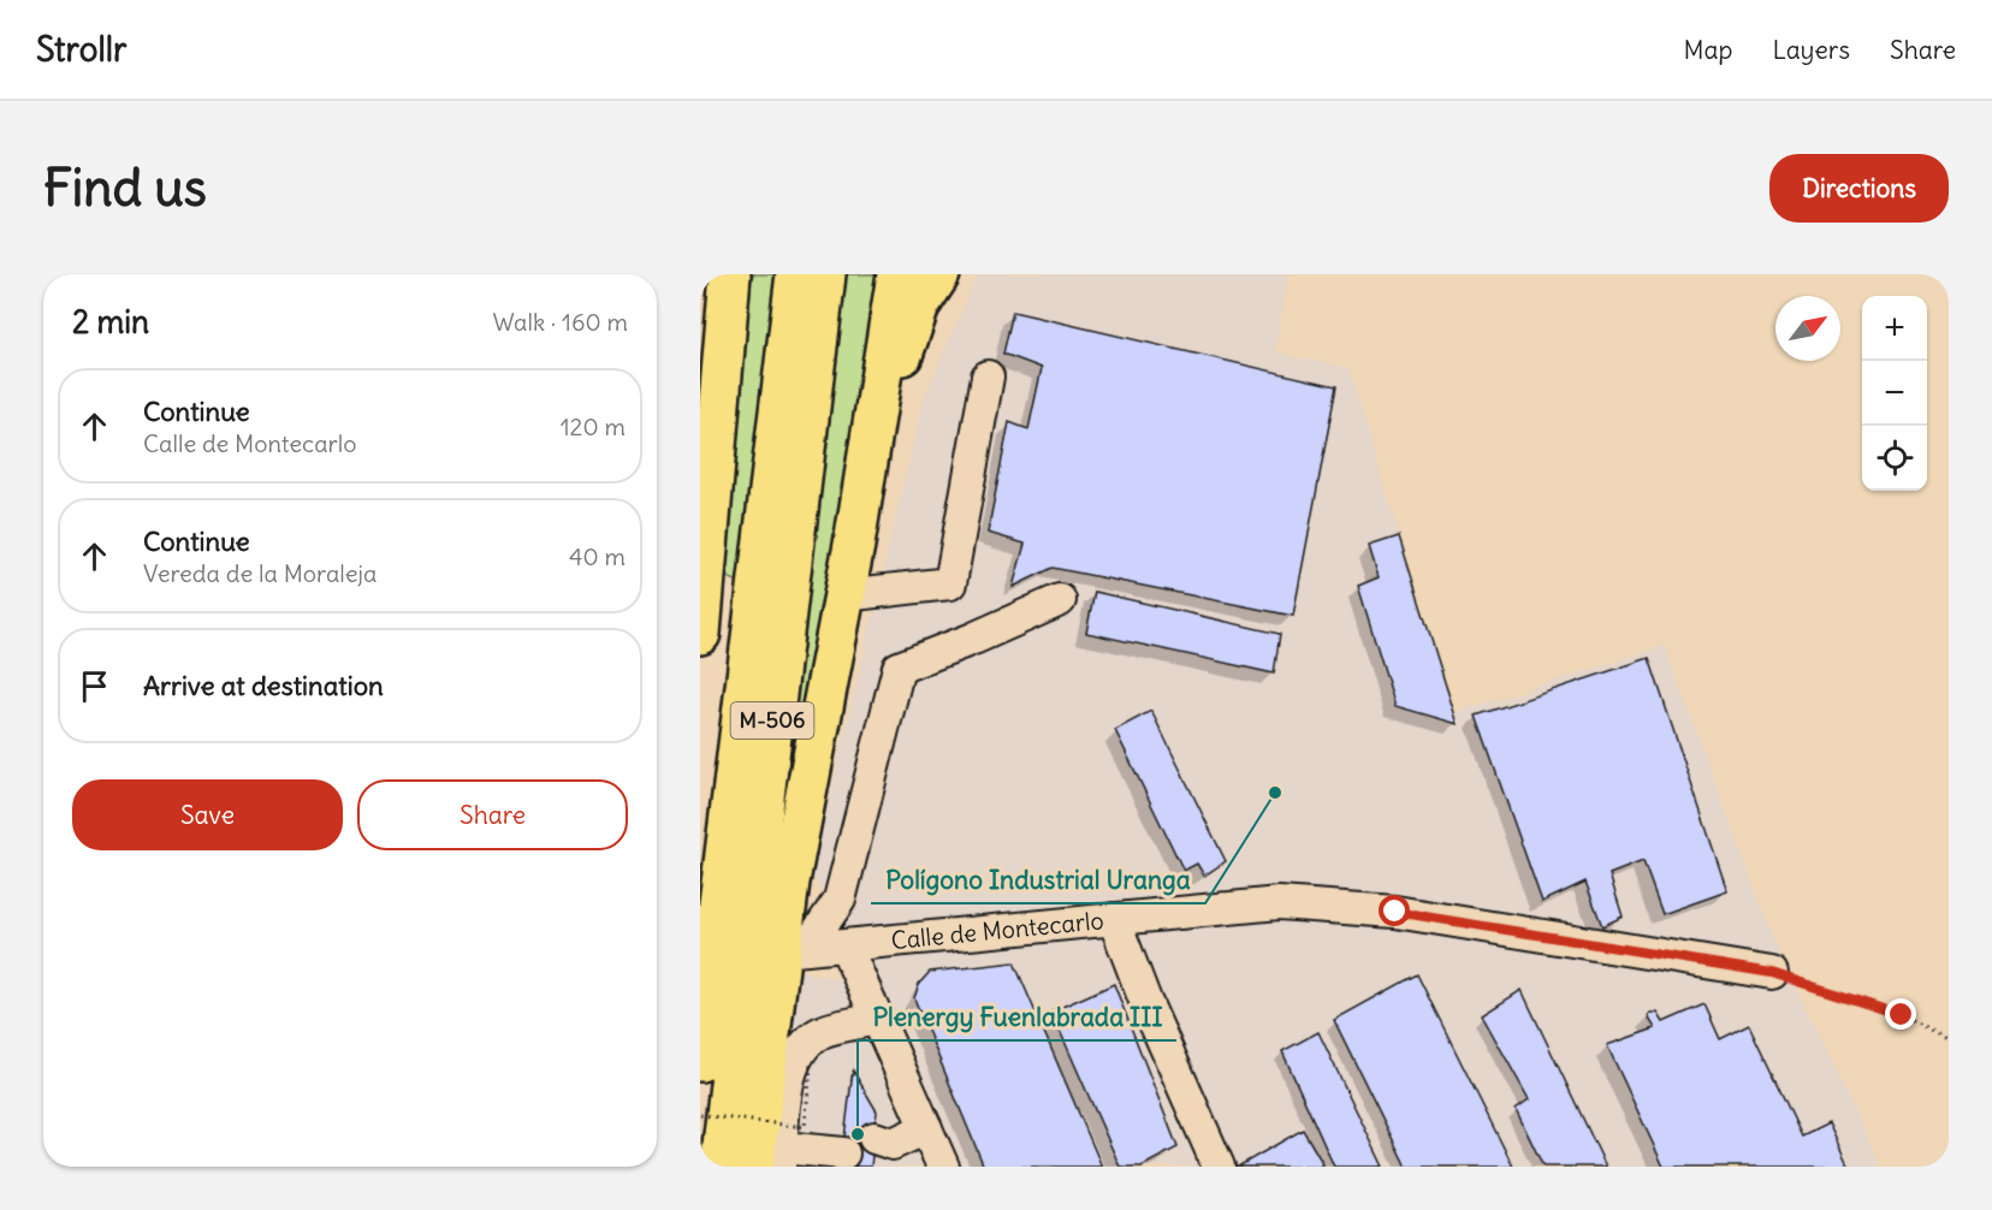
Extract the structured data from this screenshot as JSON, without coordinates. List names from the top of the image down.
{
  "streets": {
    "highway": ["M-506"],
    "street": ["Calle de Montecarlo"]
  },
  "places": ["Polígono Industrial Uranga", "Plenergy Fuenlabrada III"],
  "north": "top right",
  "page": {
    "header": "Strollr",
    "nav": ["Map", "Layers", "Share"],
    "buttons": [
      "Directions",
      ["Save", "Share"]
    ],
    "title": "Find us",
    "heading": ["2 min", "Walk · 160 m"],
    "map_buttons": ["+", "−"],
    "list": [
      ["Continue", "Calle de Montecarlo", "120 m"],
      ["Continue", "Vereda de la Moraleja", "40 m"],
      "Arrive at destination"
    ]
  }
}
